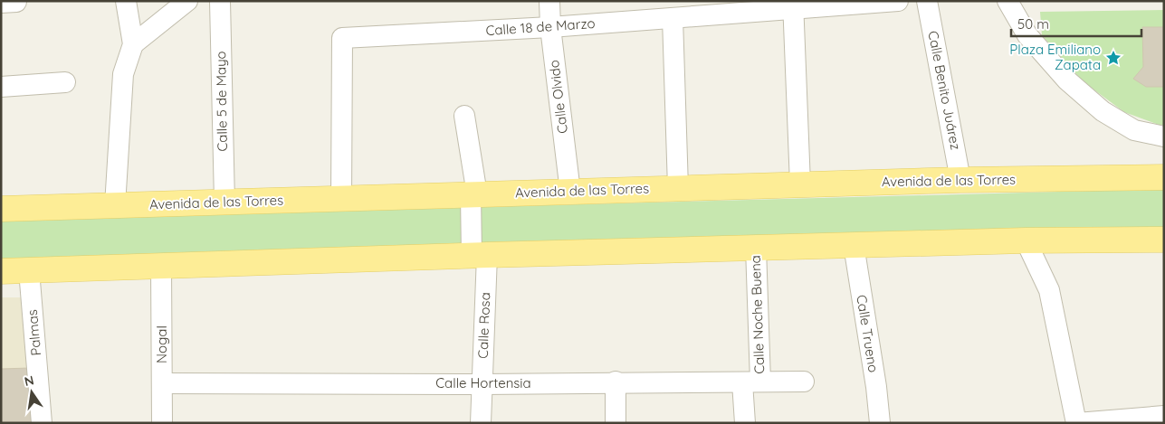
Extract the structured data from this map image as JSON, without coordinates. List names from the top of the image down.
{
  "streets": {
    "main road": ["Avenida de las Torres"],
    "street": [
      "Calle 18 de Marzo",
      "Calle Benito Juárez",
      "Calle Olvido",
      "Calle 5 de Mayo",
      "Calle Noche Buena",
      "Calle Rosa",
      "Palmas",
      "Calle Trueno",
      "Nogal",
      "Calle Hortensia"
    ]
  },
  "crossings": [
    ["Calle 18 de Marzo", "Calle Olvido"],
    ["Calle 18 de Marzo", "Avenida de las Torres"],
    ["Calle Benito Juárez", "Avenida de las Torres"],
    ["Calle Olvido", "Avenida de las Torres"],
    ["Calle 5 de Mayo", "Avenida de las Torres"],
    ["Avenida de las Torres", "Calle Rosa"],
    ["Calle Noche Buena", "Calle Hortensia"],
    ["Calle Rosa", "Calle Hortensia"],
    ["Nogal", "Calle Hortensia"]
  ],
  "places": {
    "place": ["Plaza Emiliano Zapata"]
  },
  "scale_bar": "50 m",
  "north": "top"
}
